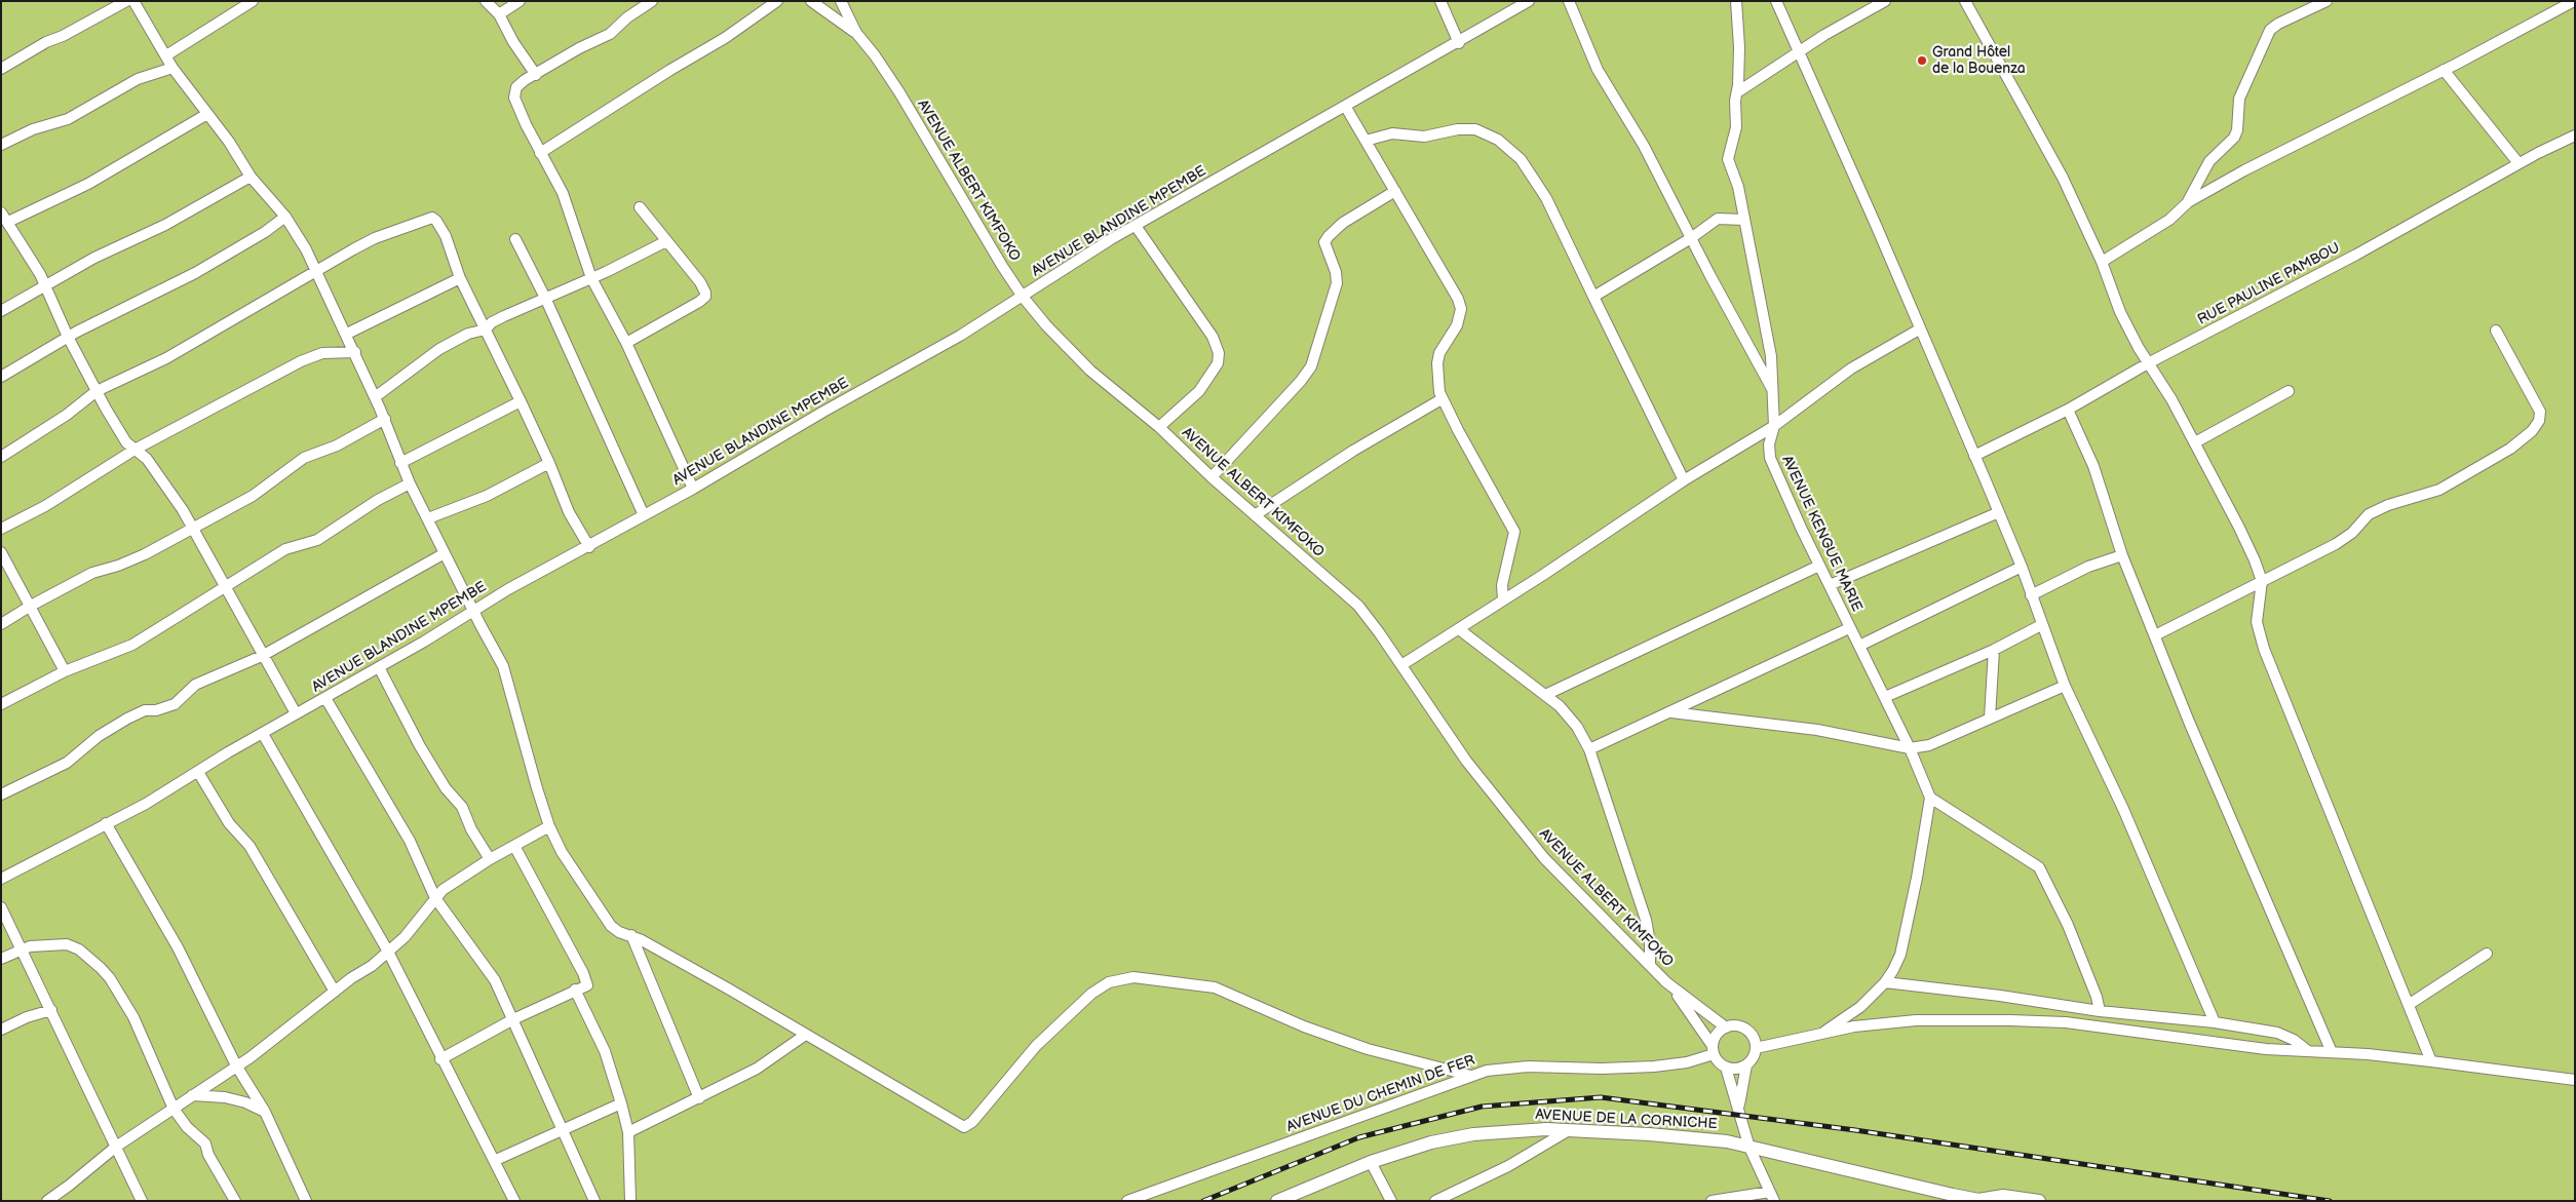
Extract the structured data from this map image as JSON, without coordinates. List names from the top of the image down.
{
  "streets": {
    "street": [
      "AVENUE ALBERT KIMFOKO",
      "AVENUE BLANDINE MPEMBE",
      "RUE PAULINE PAMBOU",
      "AVENUE KENGUE MARIE",
      "AVENUE DU CHEMIN DE FER",
      "AVENUE DE LA CORNICHE"
    ]
  },
  "crossings": [
    ["AVENUE ALBERT KIMFOKO", "AVENUE BLANDINE MPEMBE"],
    ["AVENUE ALBERT KIMFOKO", "AVENUE DU CHEMIN DE FER"]
  ],
  "places": ["Grand Hôtel de la Bouenza"]
}
